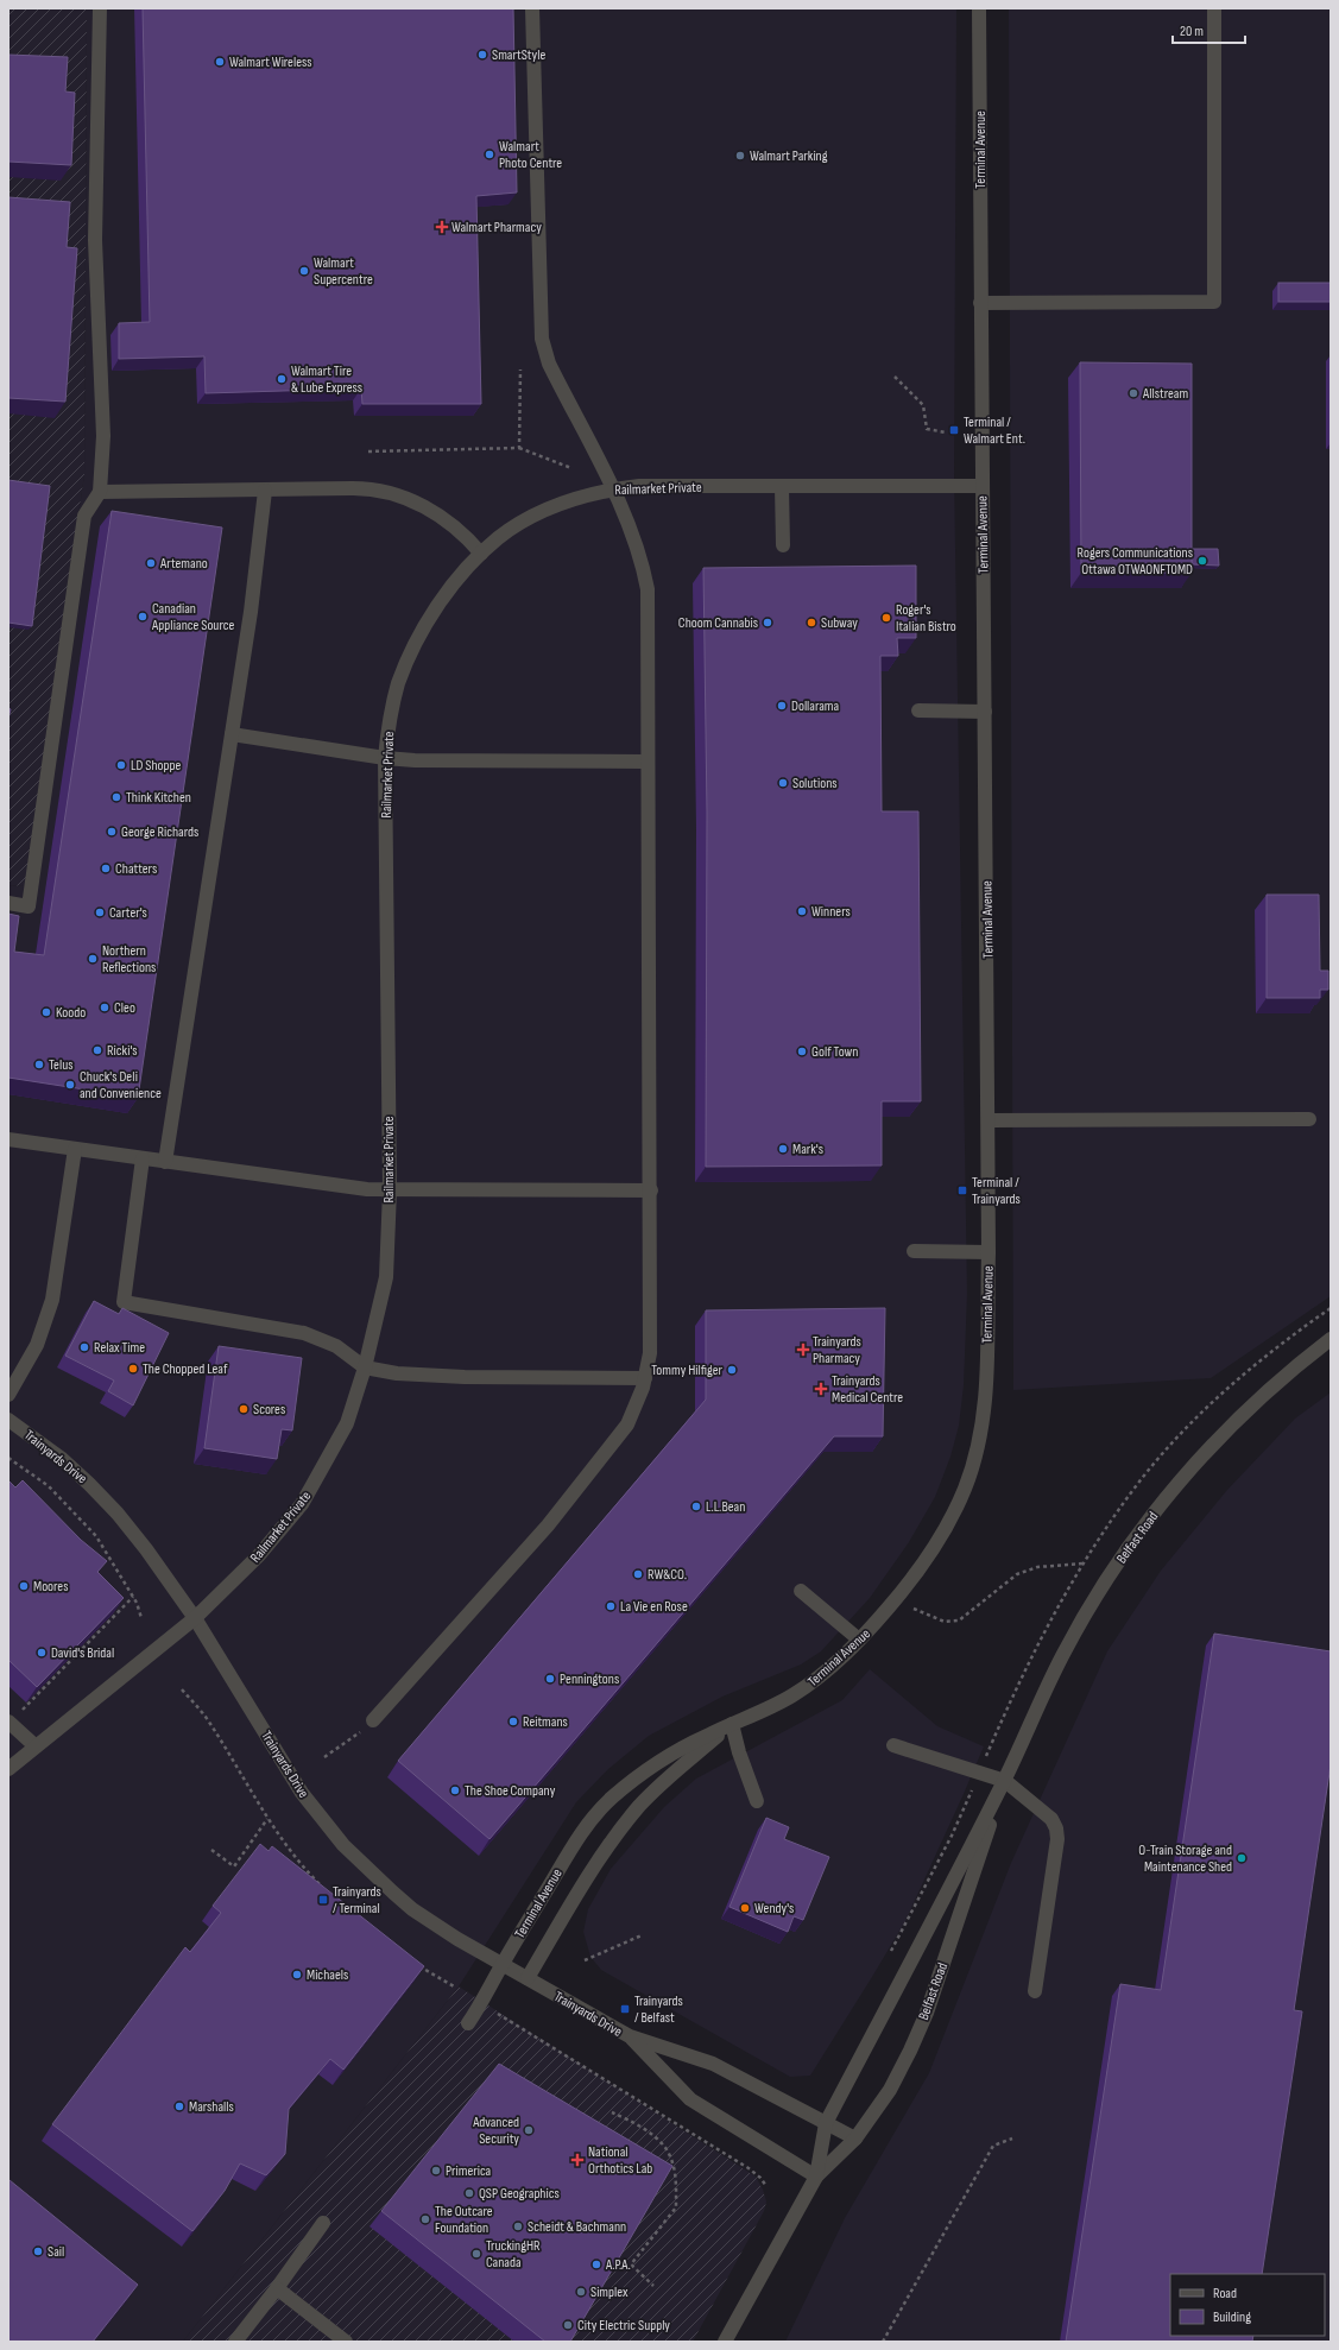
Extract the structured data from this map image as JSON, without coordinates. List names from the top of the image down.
{
  "streets": {
    "street": [
      "Terminal Avenue",
      "Railmarket Private",
      "Trainyards Drive",
      "Belfast Road"
    ]
  },
  "crossings": [
    ["Terminal Avenue", "Railmarket Private"],
    ["Terminal Avenue", "Trainyards Drive"],
    ["Railmarket Private", "Trainyards Drive"],
    ["Trainyards Drive", "Belfast Road"]
  ],
  "places": {
    "other": [
      "SmartStyle",
      "Walmart Wireless",
      "Walmart Photo Centre",
      "Walmart Parking",
      "Walmart Supercentre",
      "Walmart Tire & Lube Express",
      "Allstream",
      "Rogers Communications Ottawa OTWAONFT0MD",
      "Artemano",
      "Canadian Appliance Source",
      "Roger's Italian Bistro",
      "Choom Cannabis",
      "Subway",
      "Dollarama",
      "LD Shoppe",
      "Solutions",
      "Think Kitchen",
      "George Richards",
      "Chatters",
      "Winners",
      "Carter's",
      "Northern Reflections",
      "Cleo",
      "Koodo",
      "Ricki's",
      "Golf Town",
      "Telus",
      "Chuck's Deli and Convenience",
      "Mark's",
      "Relax Time",
      "The Chopped Leaf",
      "Tommy Hilfiger",
      "Scores",
      "L.L.Bean",
      "RW&CO.",
      "Moores",
      "La Vie en Rose",
      "David's Bridal",
      "Penningtons",
      "Reitmans",
      "The Shoe Company",
      "O-Train Storage and Maintenance Shed",
      "Wendy's",
      "Michaels",
      "Marshalls",
      "Advanced Security",
      "Primerica",
      "QSP Geographics",
      "The Outcare Foundation",
      "Scheidt & Bachmann",
      "Sail",
      "TruckingHR Canada",
      "A.P.A.",
      "Simplex",
      "City Electric Supply"
    ],
    "health": [
      "Walmart Pharmacy",
      "Trainyards Pharmacy",
      "Trainyards Medical Centre",
      "National Orthotics Lab"
    ],
    "transit": [
      "Terminal / Walmart Ent.",
      "Terminal / Trainyards",
      "Trainyards / Terminal",
      "Trainyards / Belfast"
    ]
  },
  "legend": ["Road", "Building"],
  "scale_bar": "20 m"
}
